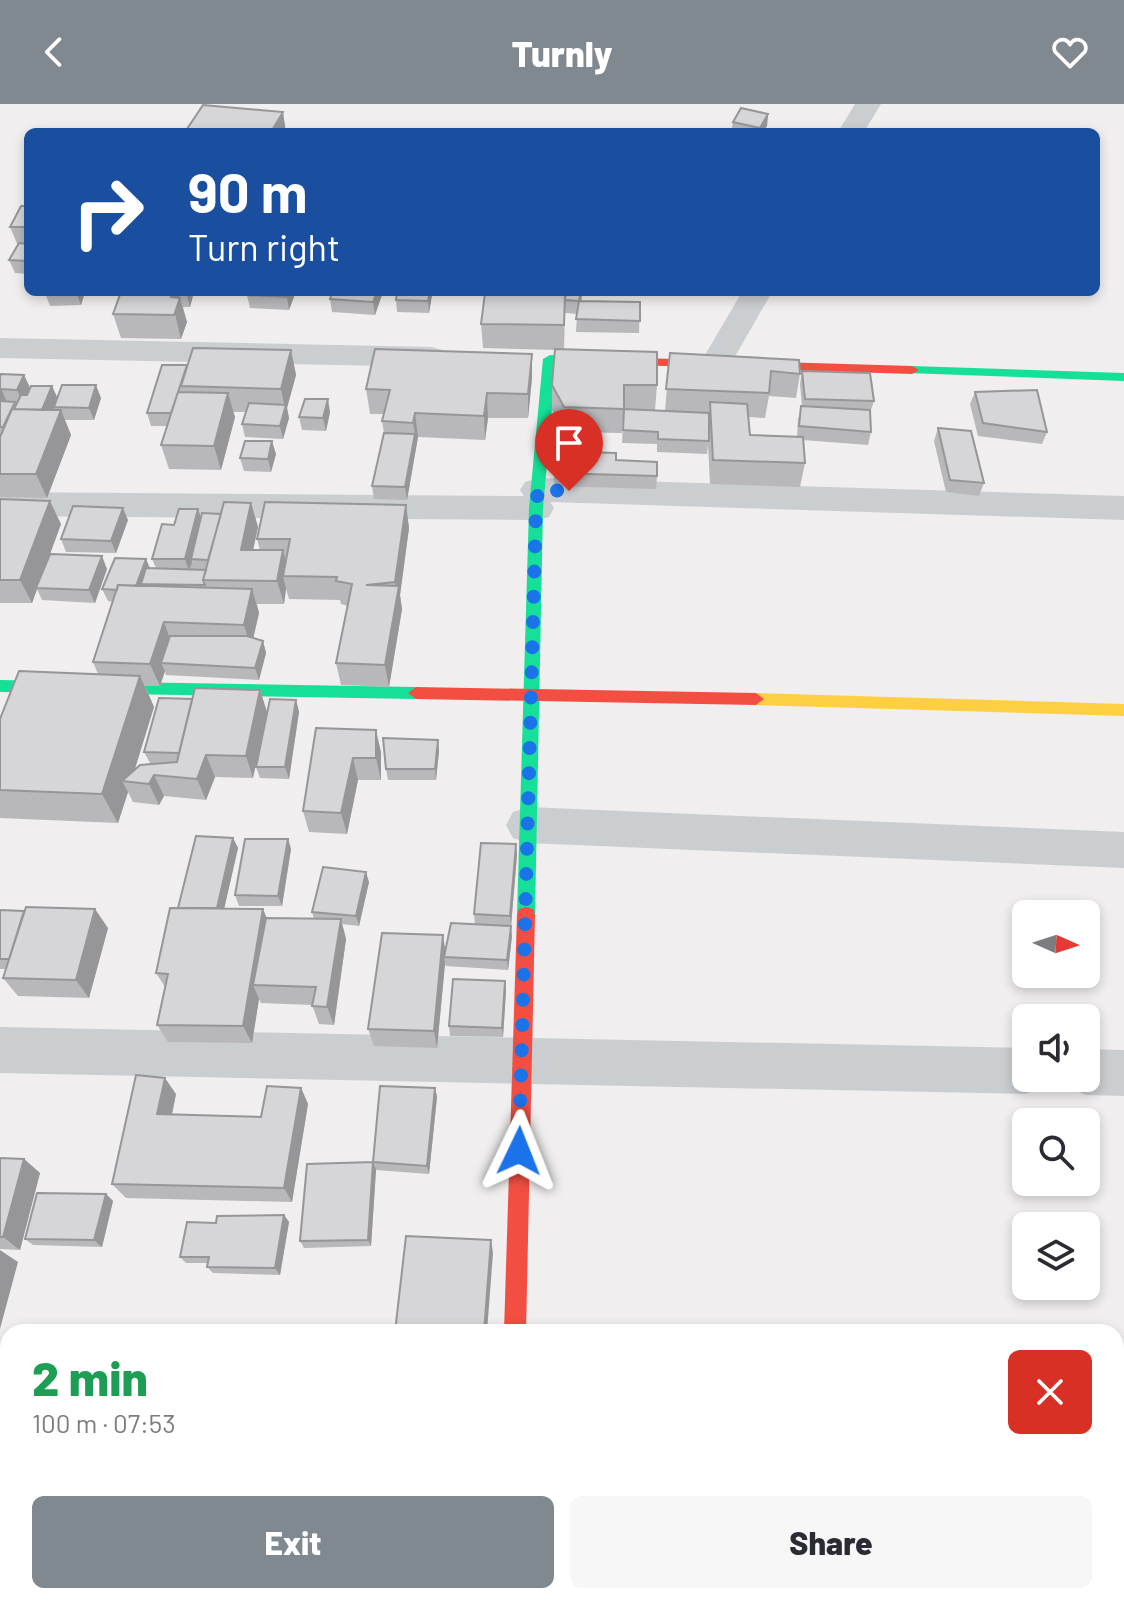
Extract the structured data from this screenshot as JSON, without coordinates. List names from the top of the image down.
{
  "north": "right",
  "page": {
    "header": "Turnly",
    "turn": ["90 m", "Turn right"],
    "heading": ["2 min", "100 m · 07:53"],
    "buttons": ["Exit", "Share"]
  }
}
